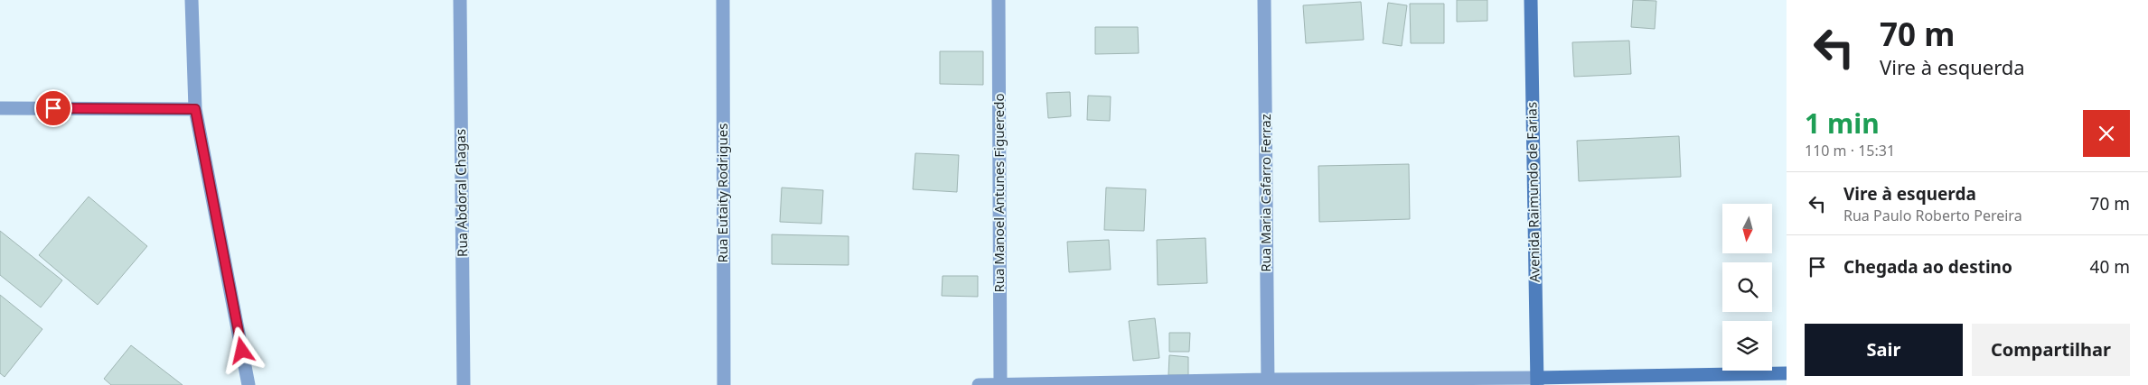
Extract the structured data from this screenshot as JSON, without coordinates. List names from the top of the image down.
{
  "streets": {
    "street": [
      "Avenida Raimundo de Farias",
      "Rua Abdoral Chagas",
      "Rua Eutaity Rodrigues",
      "Rua Manoel Antunes Figueredo",
      "Rua Maria Cafarro Ferraz"
    ]
  },
  "north": "bottom",
  "page": {
    "turn": ["70 m", "Vire à esquerda"],
    "heading": ["1 min", "110 m · 15:31"],
    "list": [
      {
        "name": "Vire à esquerda",
        "note": "Rua Paulo Roberto Pereira",
        "value": "70 m"
      },
      {
        "name": "Chegada ao destino",
        "value": "40 m"
      }
    ],
    "buttons": ["Sair", "Compartilhar"]
  }
}
